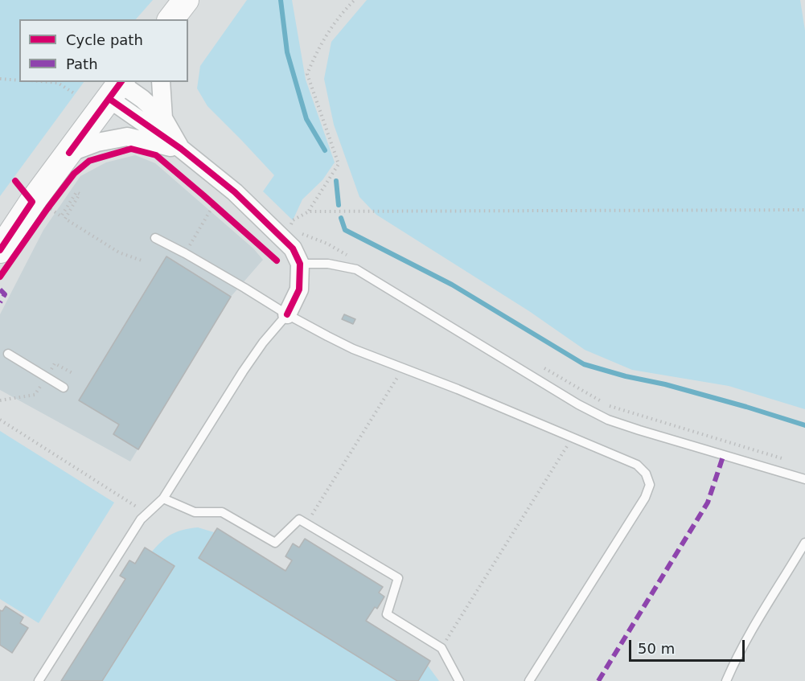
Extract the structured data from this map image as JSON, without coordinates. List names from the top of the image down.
{
  "legend": ["Cycle path", "Path"],
  "scale_bar": "50 m"
}
